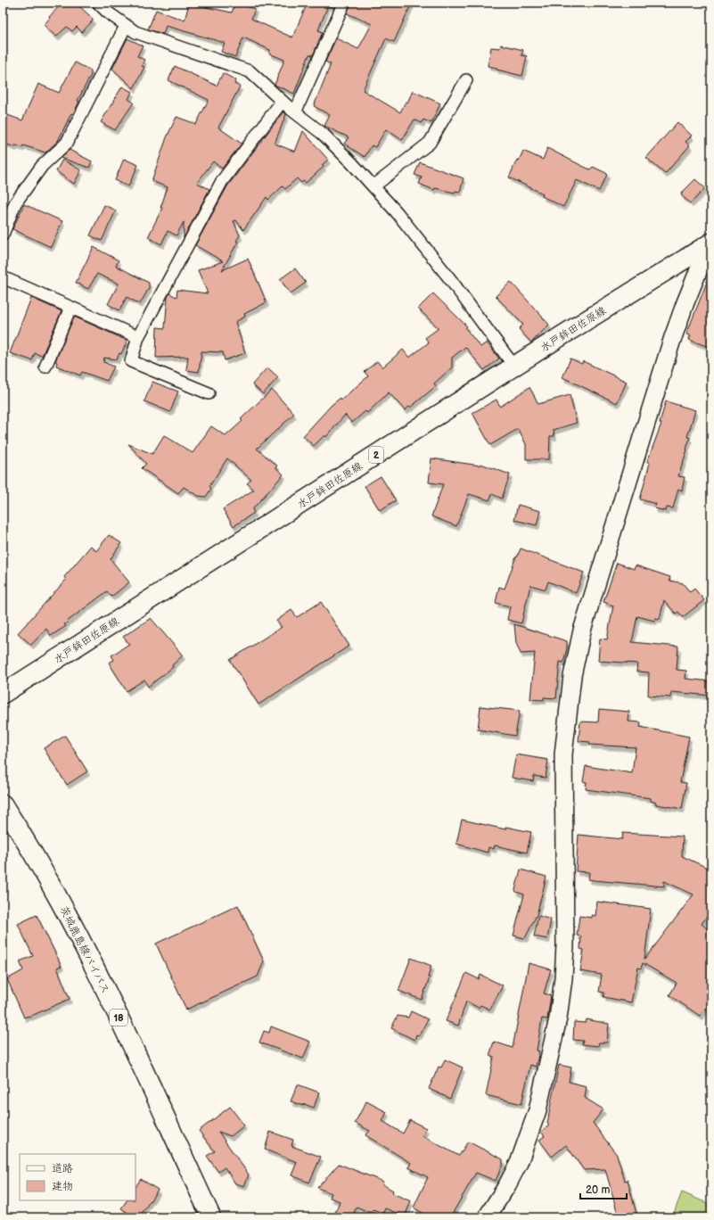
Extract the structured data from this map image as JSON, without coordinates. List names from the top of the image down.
{
  "streets": {
    "main road": [
      "水戸鉾田佐原線",
      "2",
      "茨城鹿島線バイパス",
      "18"
    ]
  },
  "legend": ["道路", "建物"],
  "scale_bar": "20 m"
}
